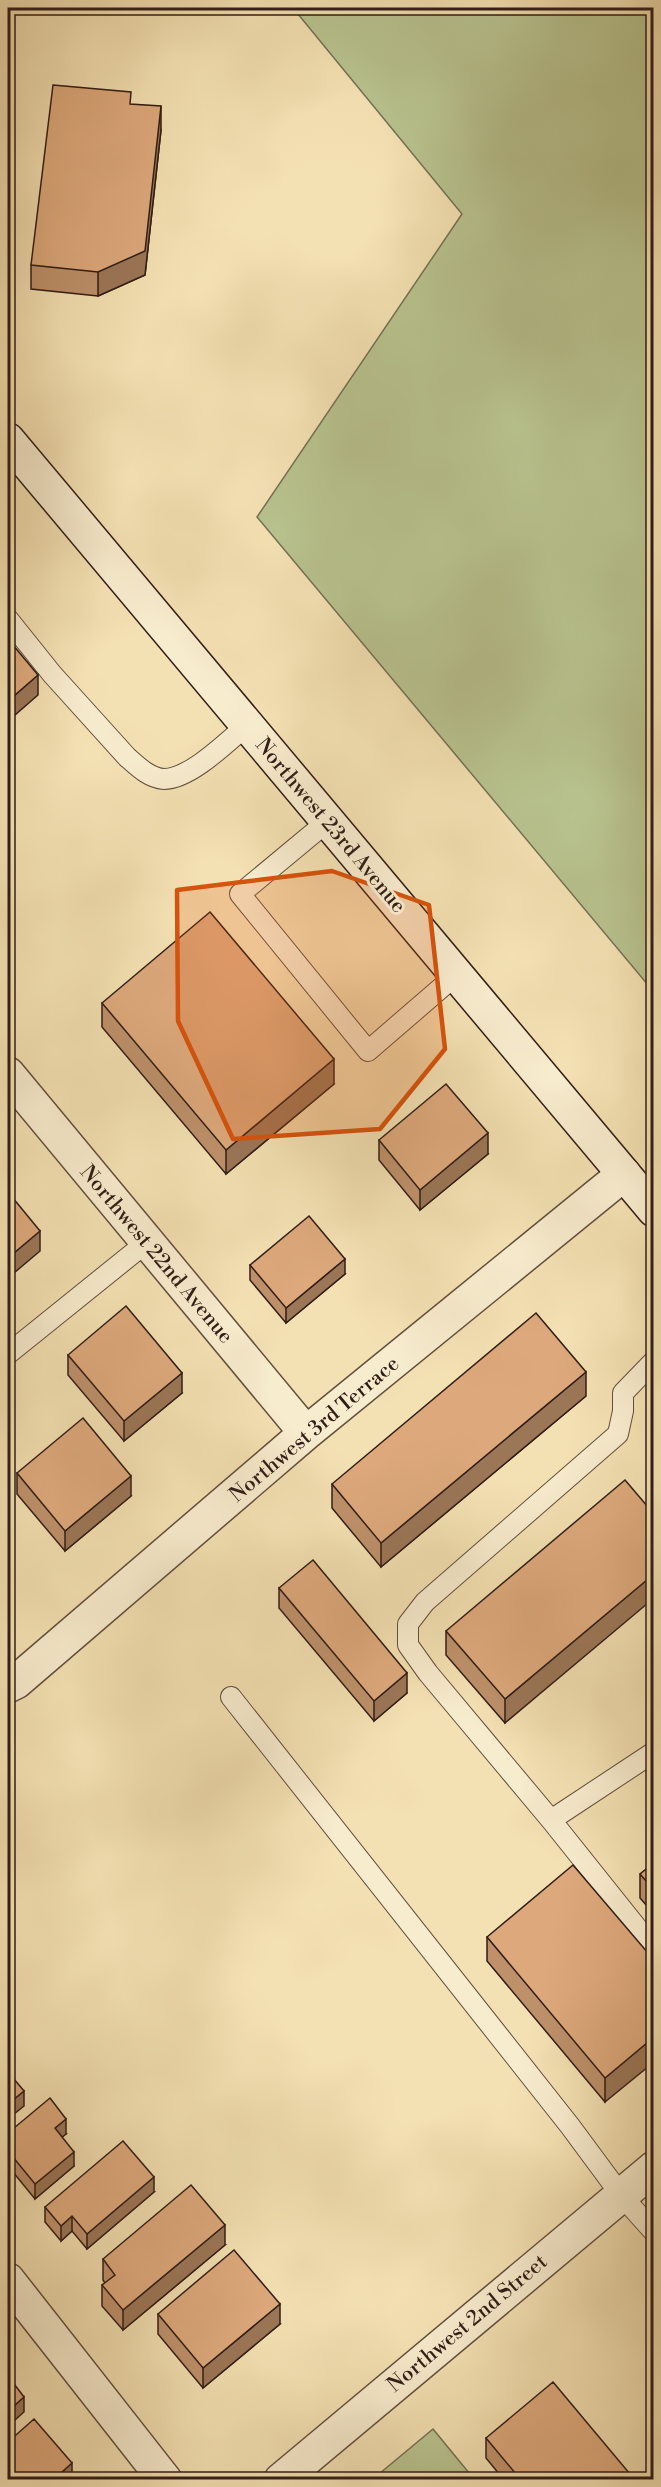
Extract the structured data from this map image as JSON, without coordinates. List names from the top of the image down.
{
  "streets": {
    "street": [
      "Northwest 23rd Avenue",
      "Northwest 22nd Avenue",
      "Northwest 3rd Terrace",
      "Northwest 2nd Street"
    ]
  },
  "crossings": [
    ["Northwest 23rd Avenue", "Northwest 3rd Terrace"],
    ["Northwest 22nd Avenue", "Northwest 3rd Terrace"]
  ]
}
